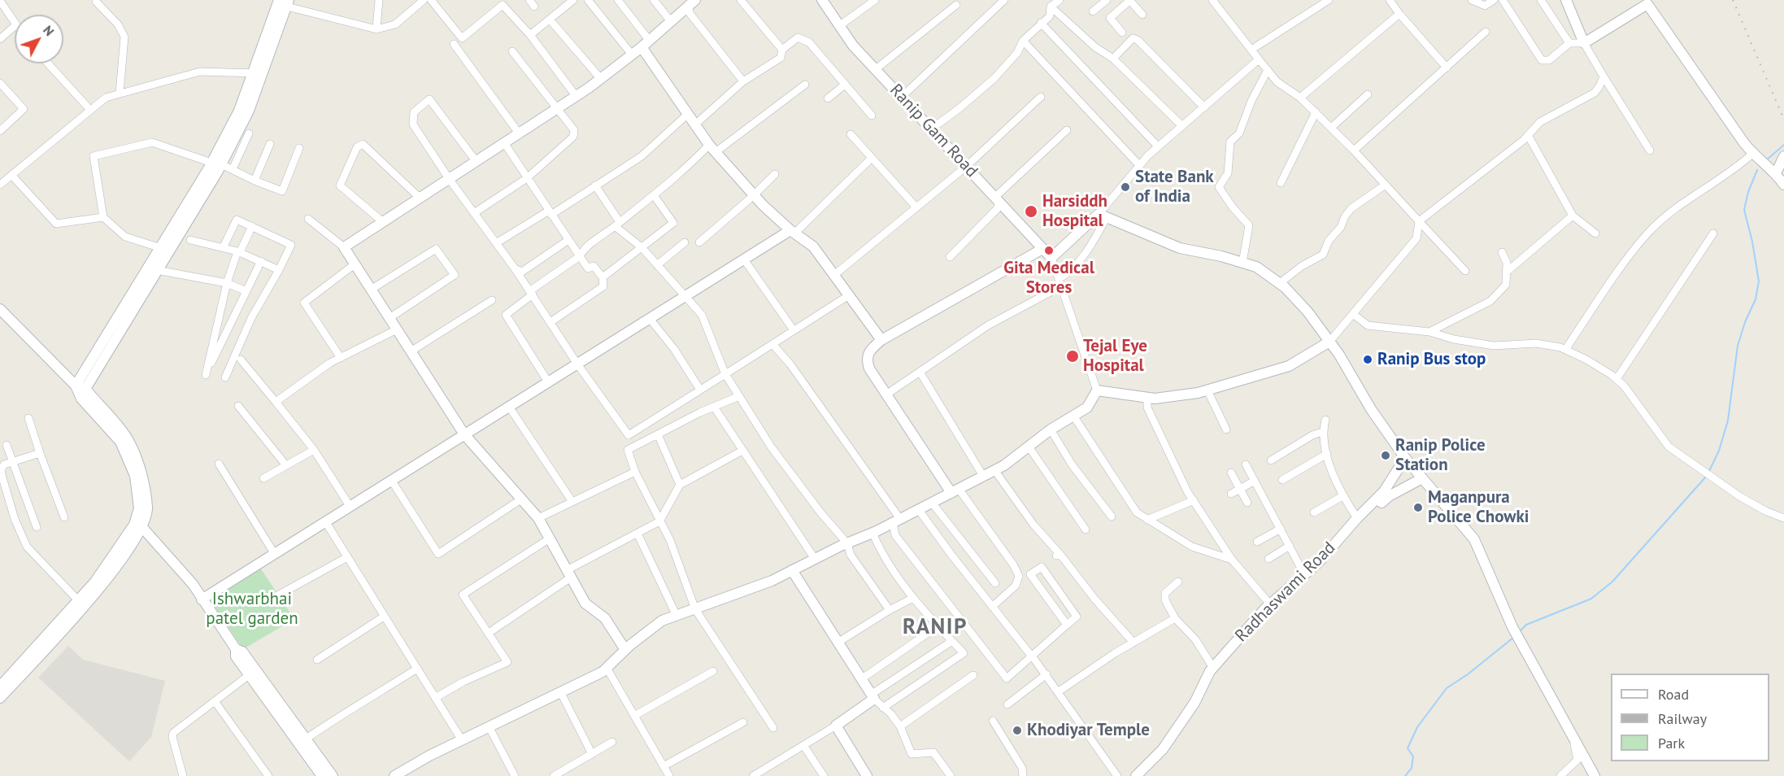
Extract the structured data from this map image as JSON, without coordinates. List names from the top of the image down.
{
  "streets": {
    "street": ["Ranip Gam Road", "Radhaswami Road"]
  },
  "districts": ["RANIP"],
  "parks": ["Ishwarbhai patel garden"],
  "places": [
    "State Bank of India",
    "Harsiddh Hospital",
    "Gita Medical Stores",
    "Tejal Eye Hospital",
    "Ranip Bus stop",
    "Ranip Police Station",
    "Maganpura Police Chowki",
    "Khodiyar Temple"
  ],
  "legend": ["Road", "Railway", "Park"],
  "north": "top right"
}
